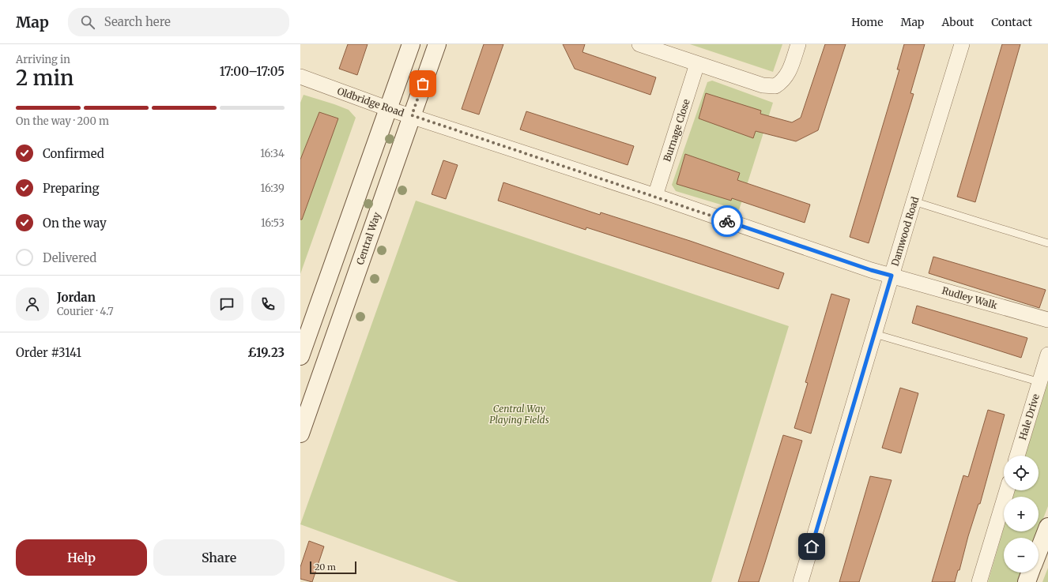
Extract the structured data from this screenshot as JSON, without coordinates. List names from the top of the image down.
{
  "streets": {
    "street": [
      "Oldbridge Road",
      "Burnage Close",
      "Damwood Road",
      "Central Way",
      "Rudley Walk",
      "Hale Drive"
    ]
  },
  "crossings": [
    ["Oldbridge Road", "Burnage Close"],
    ["Oldbridge Road", "Damwood Road"],
    ["Oldbridge Road", "Central Way"],
    ["Oldbridge Road", "Rudley Walk"],
    ["Damwood Road", "Rudley Walk"]
  ],
  "parks": ["Central Way Playing Fields"],
  "scale_bar": "20 m",
  "page": {
    "header": "Map",
    "search": "Search here",
    "nav": [
      "Home",
      "Map",
      "About",
      "Contact"
    ],
    "heading": ["2 min", "Arriving in", "17:00–17:05"],
    "panel": [
      "Jordan",
      "Courier · 4.7",
      "Order #3141",
      "£19.23"
    ],
    "bar": "On the way · 200 m",
    "list": [
      ["Confirmed", "16:34"],
      ["Preparing", "16:39"],
      ["On the way", "16:53"],
      "Delivered"
    ],
    "map_buttons": ["+", "−"],
    "buttons": ["Help", "Share"],
    "scale": "20 m"
  }
}
